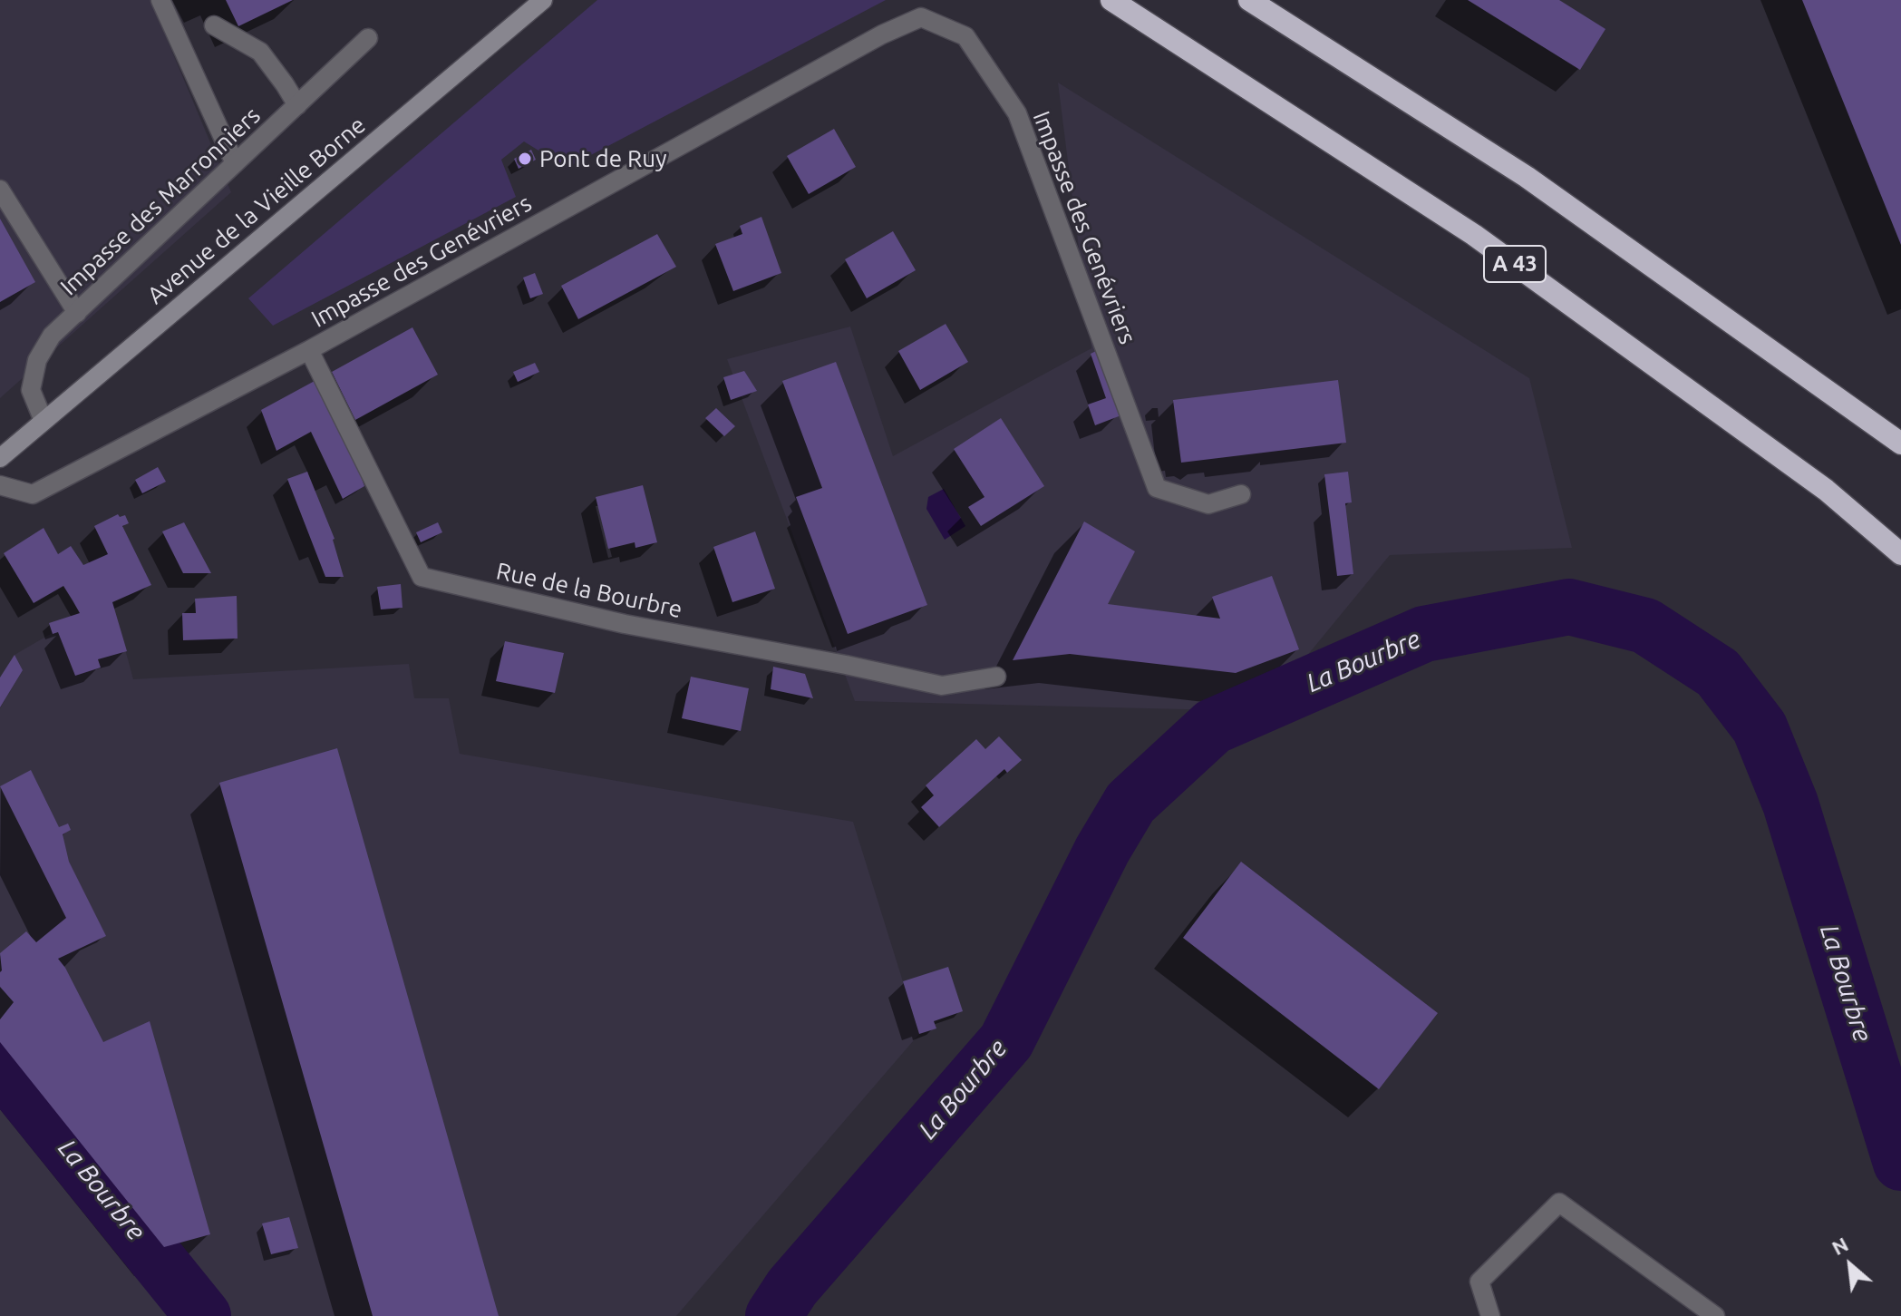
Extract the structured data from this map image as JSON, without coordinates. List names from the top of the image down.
{
  "streets": {
    "highway": ["A 43"],
    "main road": ["Avenue de la Vieille Borne"],
    "street": ["Impasse des Marronniers", "Impasse des Genévriers", "Rue de la Bourbre"]
  },
  "crossings": [
    ["Impasse des Marronniers", "Avenue de la Vieille Borne"],
    ["Impasse des Genévriers", "Rue de la Bourbre"]
  ],
  "water": ["La Bourbre"],
  "places": ["Pont de Ruy"],
  "north": "top left"
}
